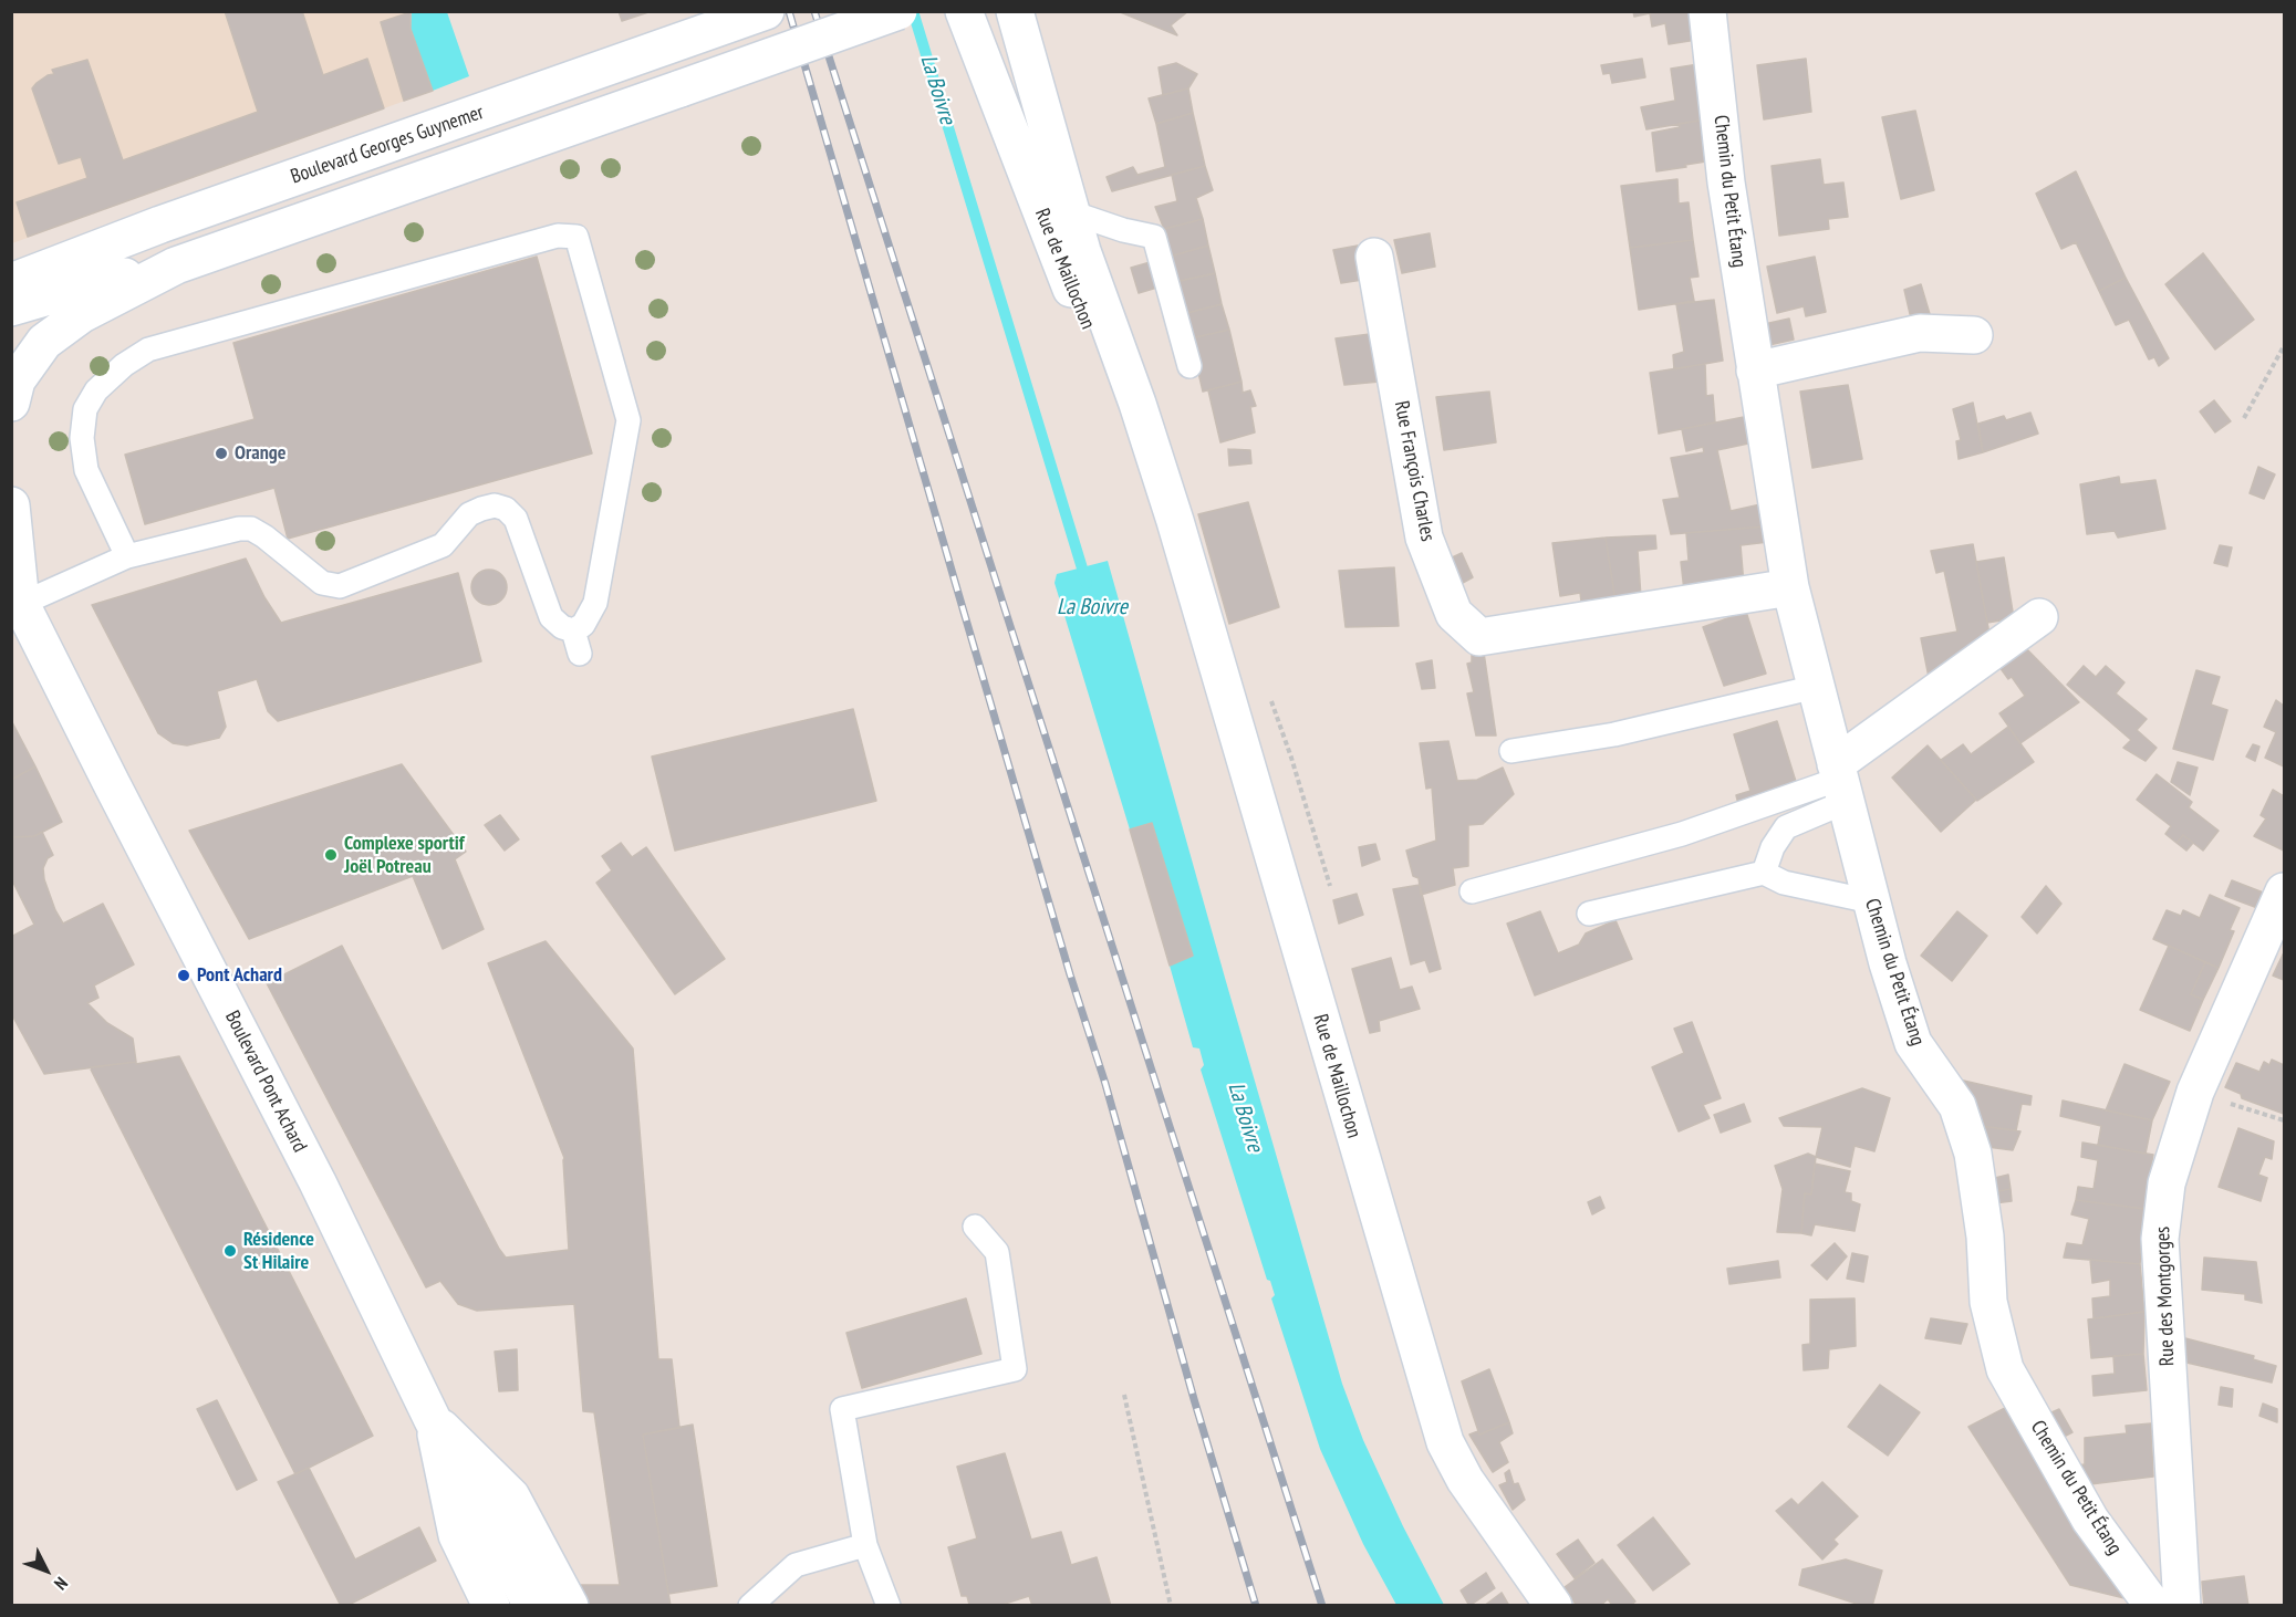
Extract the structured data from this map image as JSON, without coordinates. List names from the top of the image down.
{
  "streets": {
    "street": [
      "Boulevard Georges Guynemer",
      "Chemin du Petit Étang",
      "Rue de Maillochon",
      "Rue François Charles",
      "Boulevard Pont Achard",
      "Rue des Montgorges"
    ]
  },
  "crossings": [
    ["Chemin du Petit Étang", "Rue François Charles"]
  ],
  "water": ["La Boivre"],
  "places": [
    "Orange",
    "Complexe sportif Joël Potreau",
    "Pont Achard",
    "Résidence St Hilaire"
  ],
  "north": "bottom right"
}
